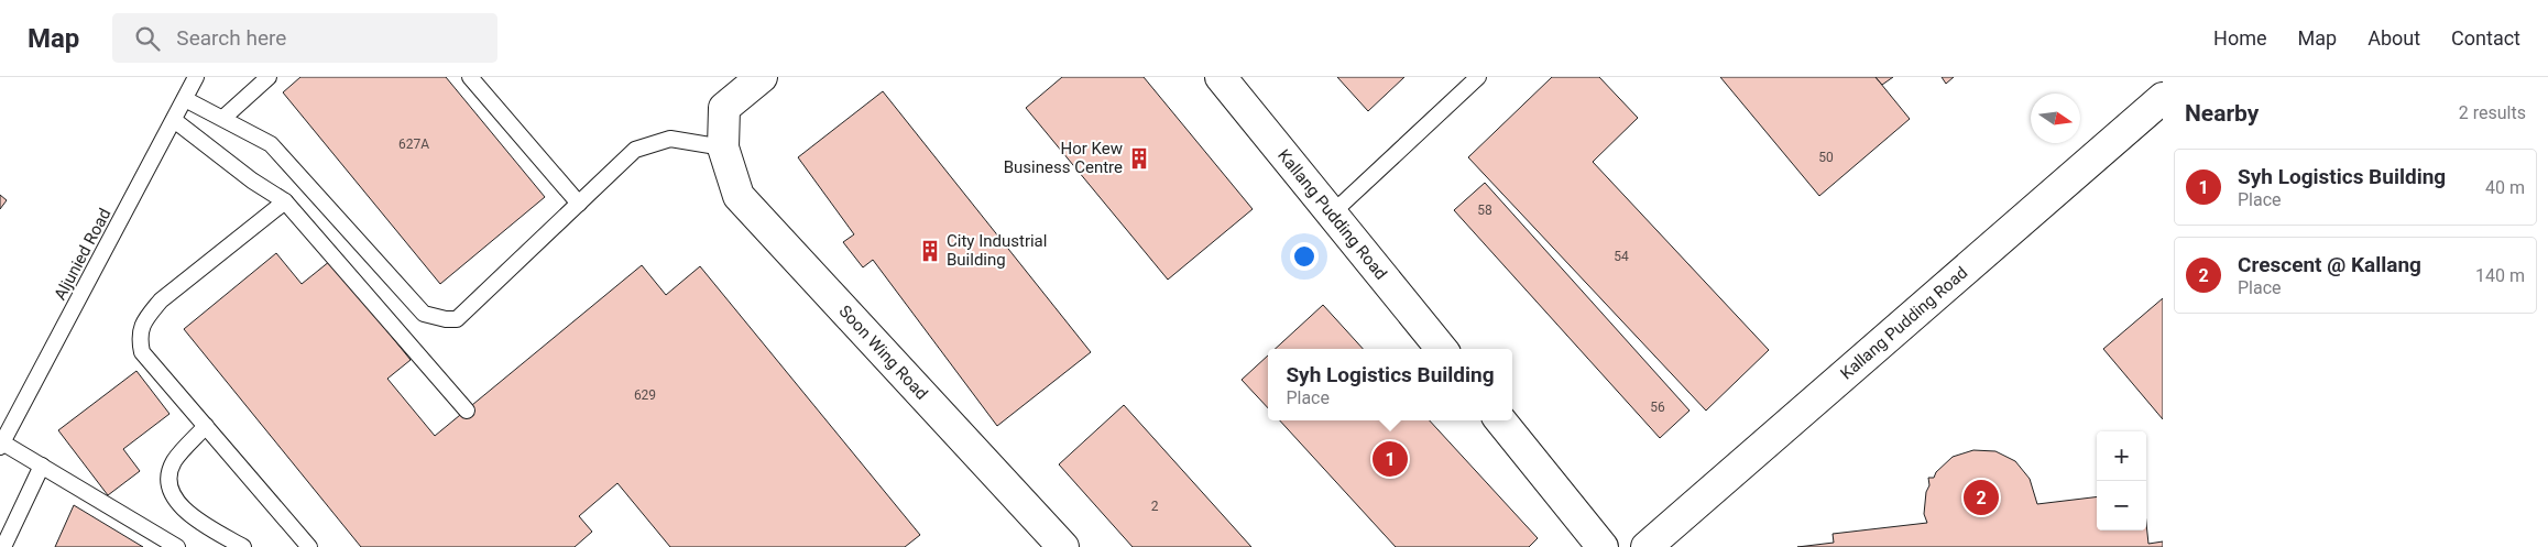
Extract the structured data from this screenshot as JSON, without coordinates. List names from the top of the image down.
{
  "streets": {
    "street": ["Kallang Pudding Road", "Soon Wing Road"],
    "lane": ["Aljunied Road"]
  },
  "places": {
    "building": ["Hor Kew Business Centre", "City Industrial Building"]
  },
  "house_numbers": [
    "627A",
    "50",
    "58",
    "54",
    "629",
    "56",
    "2"
  ],
  "north": "right",
  "page": {
    "header": "Map",
    "search": "Search here",
    "nav": [
      "Home",
      "Map",
      "About",
      "Contact"
    ],
    "heading": ["Nearby", "2 results"],
    "list": [
      {
        "mark": "1",
        "name": "Syh Logistics Building",
        "note": "Place",
        "value": "40 m"
      },
      {
        "mark": "2",
        "name": "Crescent @ Kallang",
        "note": "Place",
        "value": "140 m"
      }
    ],
    "popup": ["Syh Logistics Building", "Place"],
    "map_buttons": ["+", "−"],
    "pins": ["1", "2"]
  }
}
